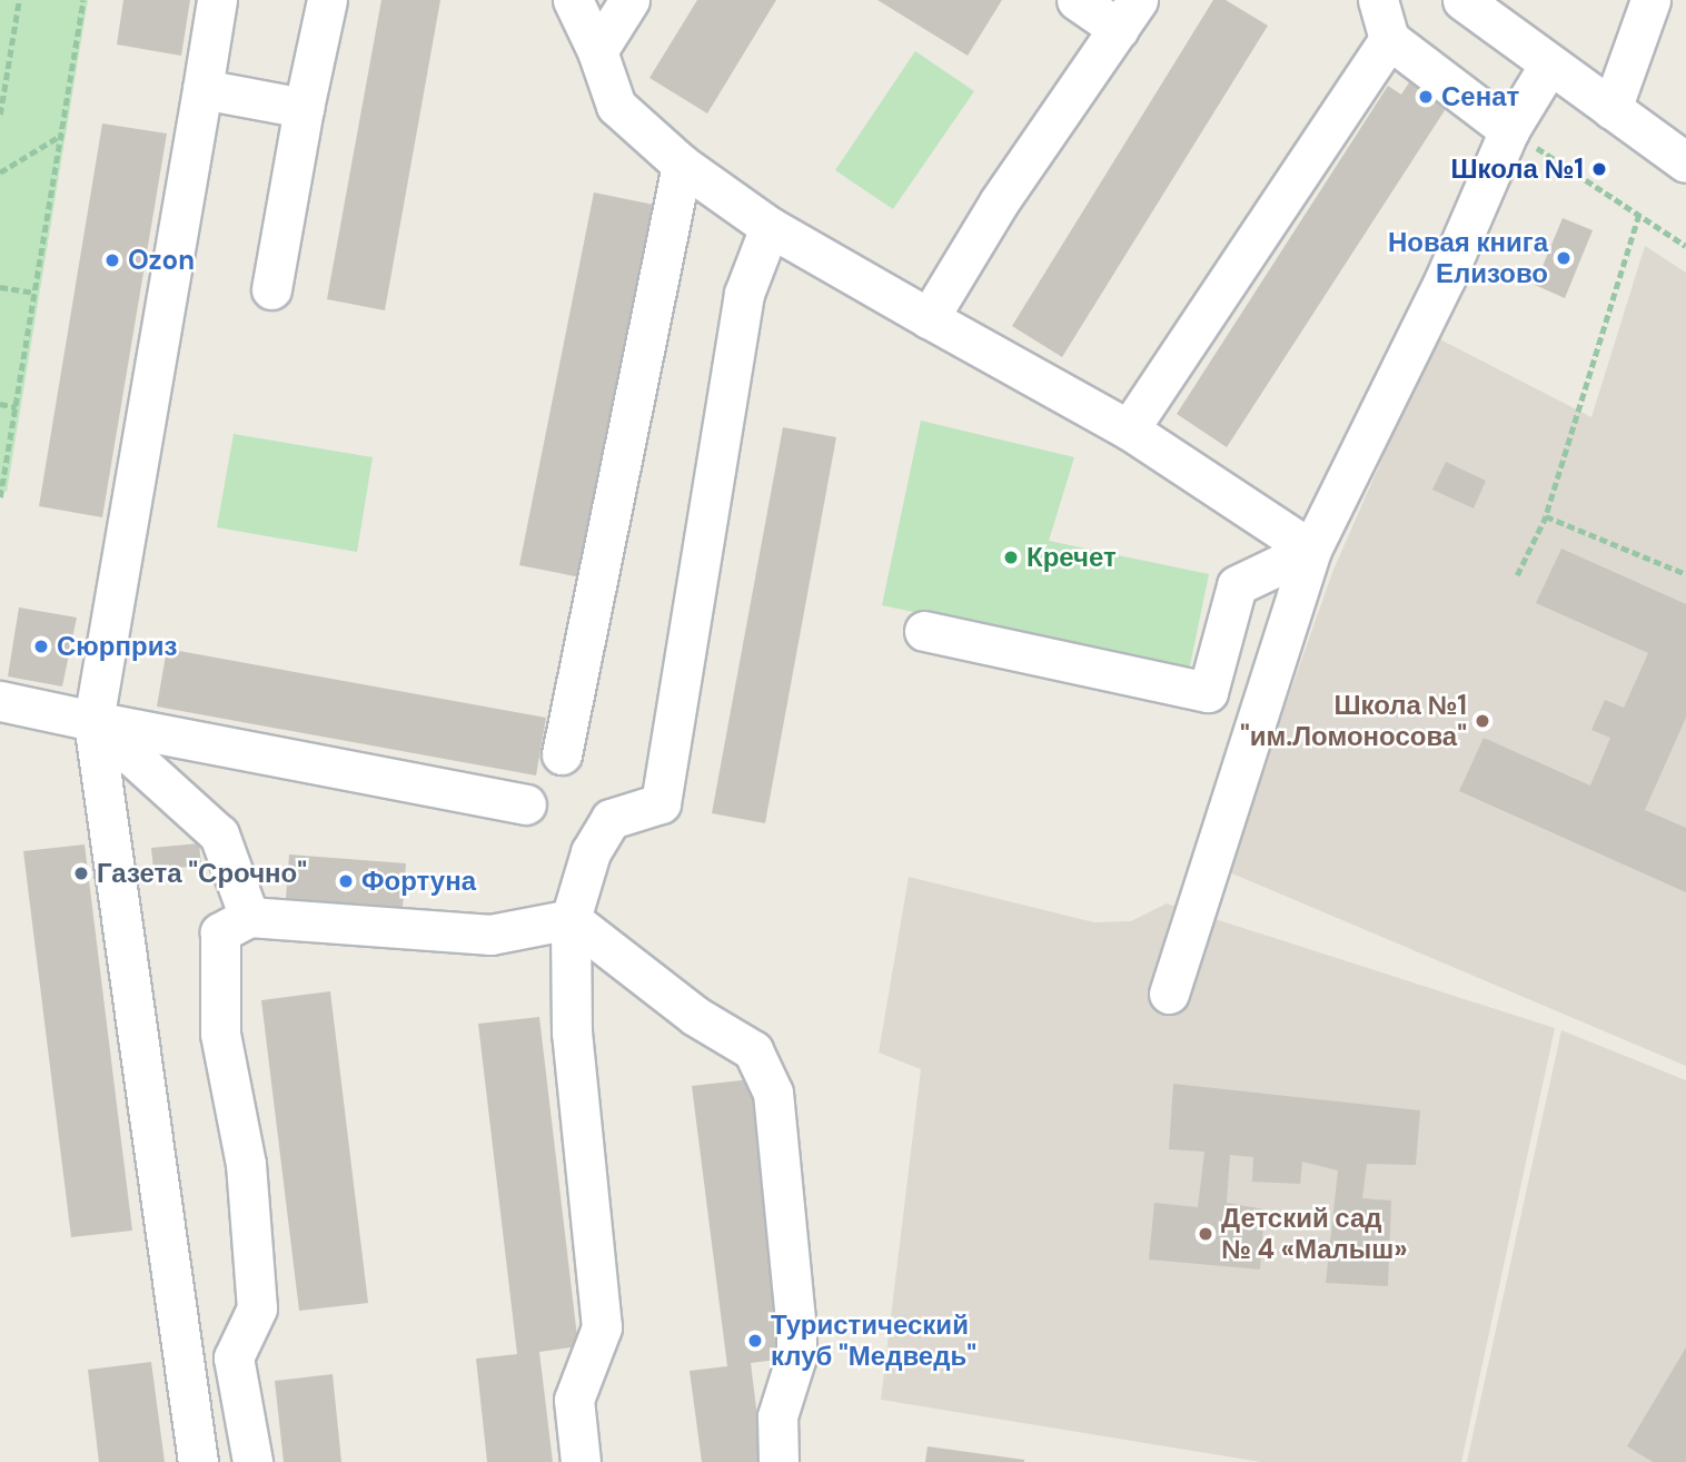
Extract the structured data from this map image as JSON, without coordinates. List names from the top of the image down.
{
  "places": [
    "Сенат",
    "Школа №1",
    "Новая книга Елизово",
    "Ozon",
    "Кречет",
    "Сюрприз",
    "Школа №1 \"им.Ломоносова\"",
    "Газета \"Срочно\"",
    "Фортуна",
    "Детский сад № 4 «Малыш»",
    "Туристический клуб \"Медведь\""
  ]
}
